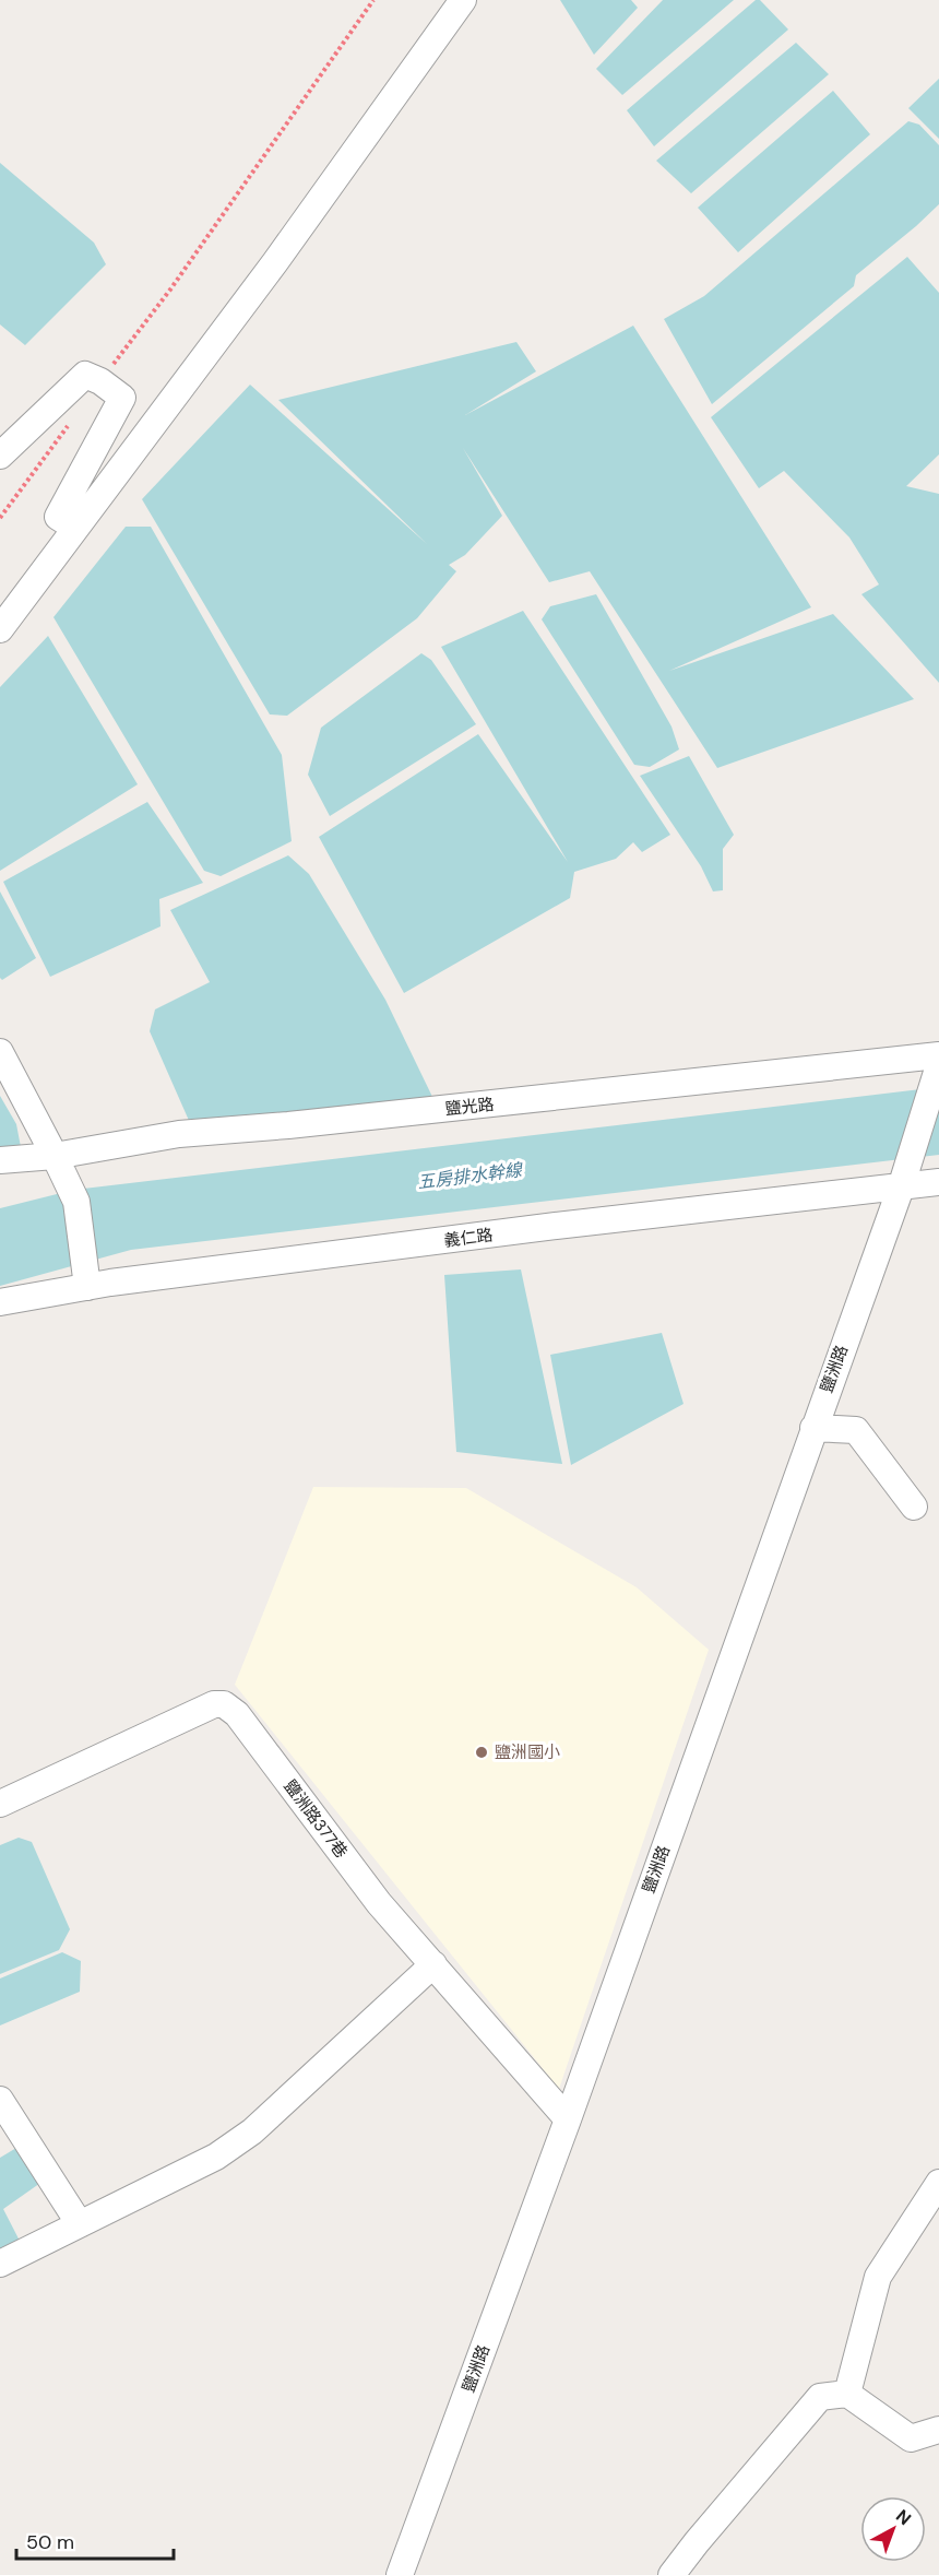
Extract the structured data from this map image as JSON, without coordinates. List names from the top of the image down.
{
  "streets": {
    "street": [
      "鹽光路",
      "義仁路",
      "鹽洲路",
      "鹽洲路377巷"
    ]
  },
  "crossings": [
    ["義仁路", "鹽洲路"],
    ["鹽洲路", "鹽洲路377巷"]
  ],
  "water": ["五房排水幹線"],
  "places": ["鹽洲國小"],
  "scale_bar": "50 m",
  "north": "top right"
}
